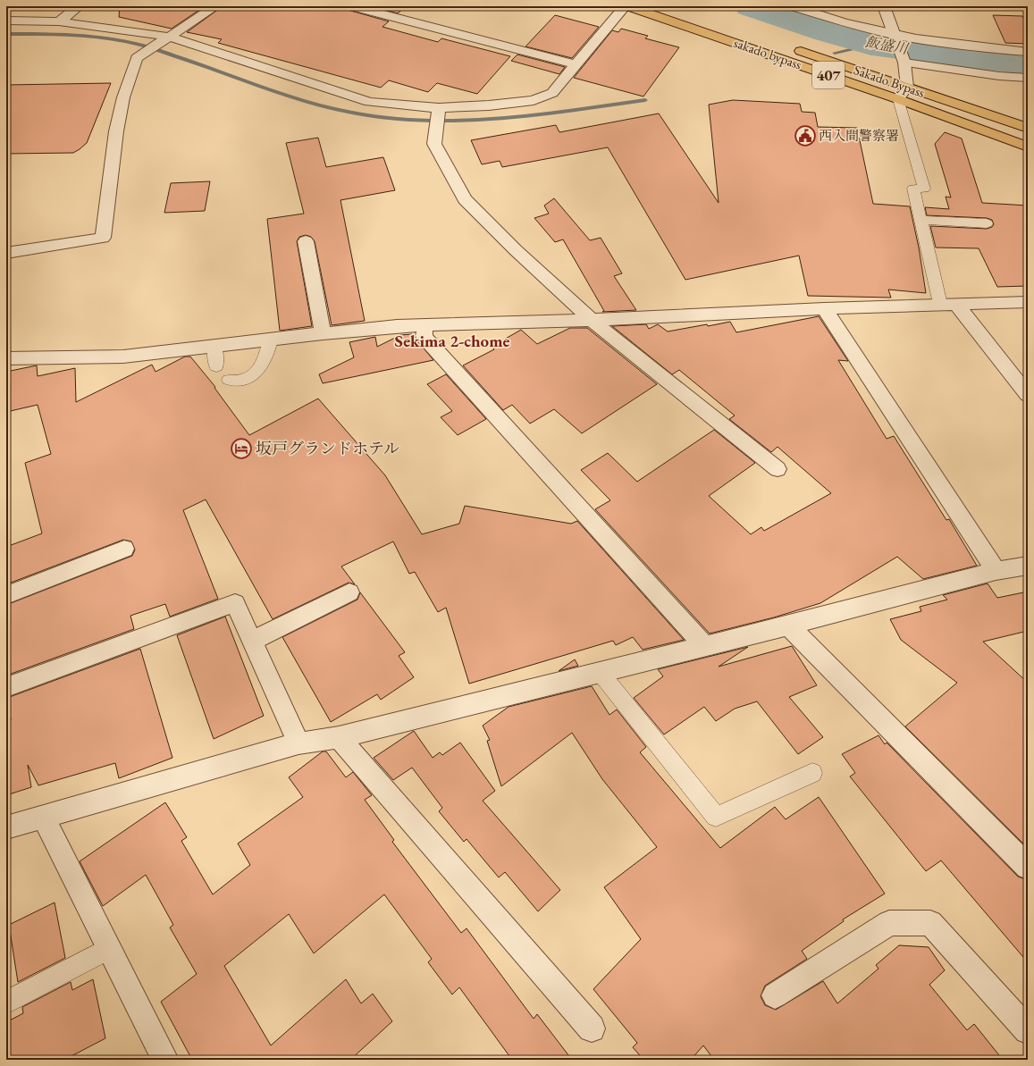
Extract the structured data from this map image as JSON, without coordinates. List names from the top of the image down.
{
  "streets": {
    "highway": ["sakado bypass", "407", "Sakado Bypass"]
  },
  "districts": ["Sekima 2-chome"],
  "water": ["飯盛川"],
  "places": {
    "public building": ["西入間警察署"],
    "hotel": ["坂戸グランドホテル"]
  }
}
